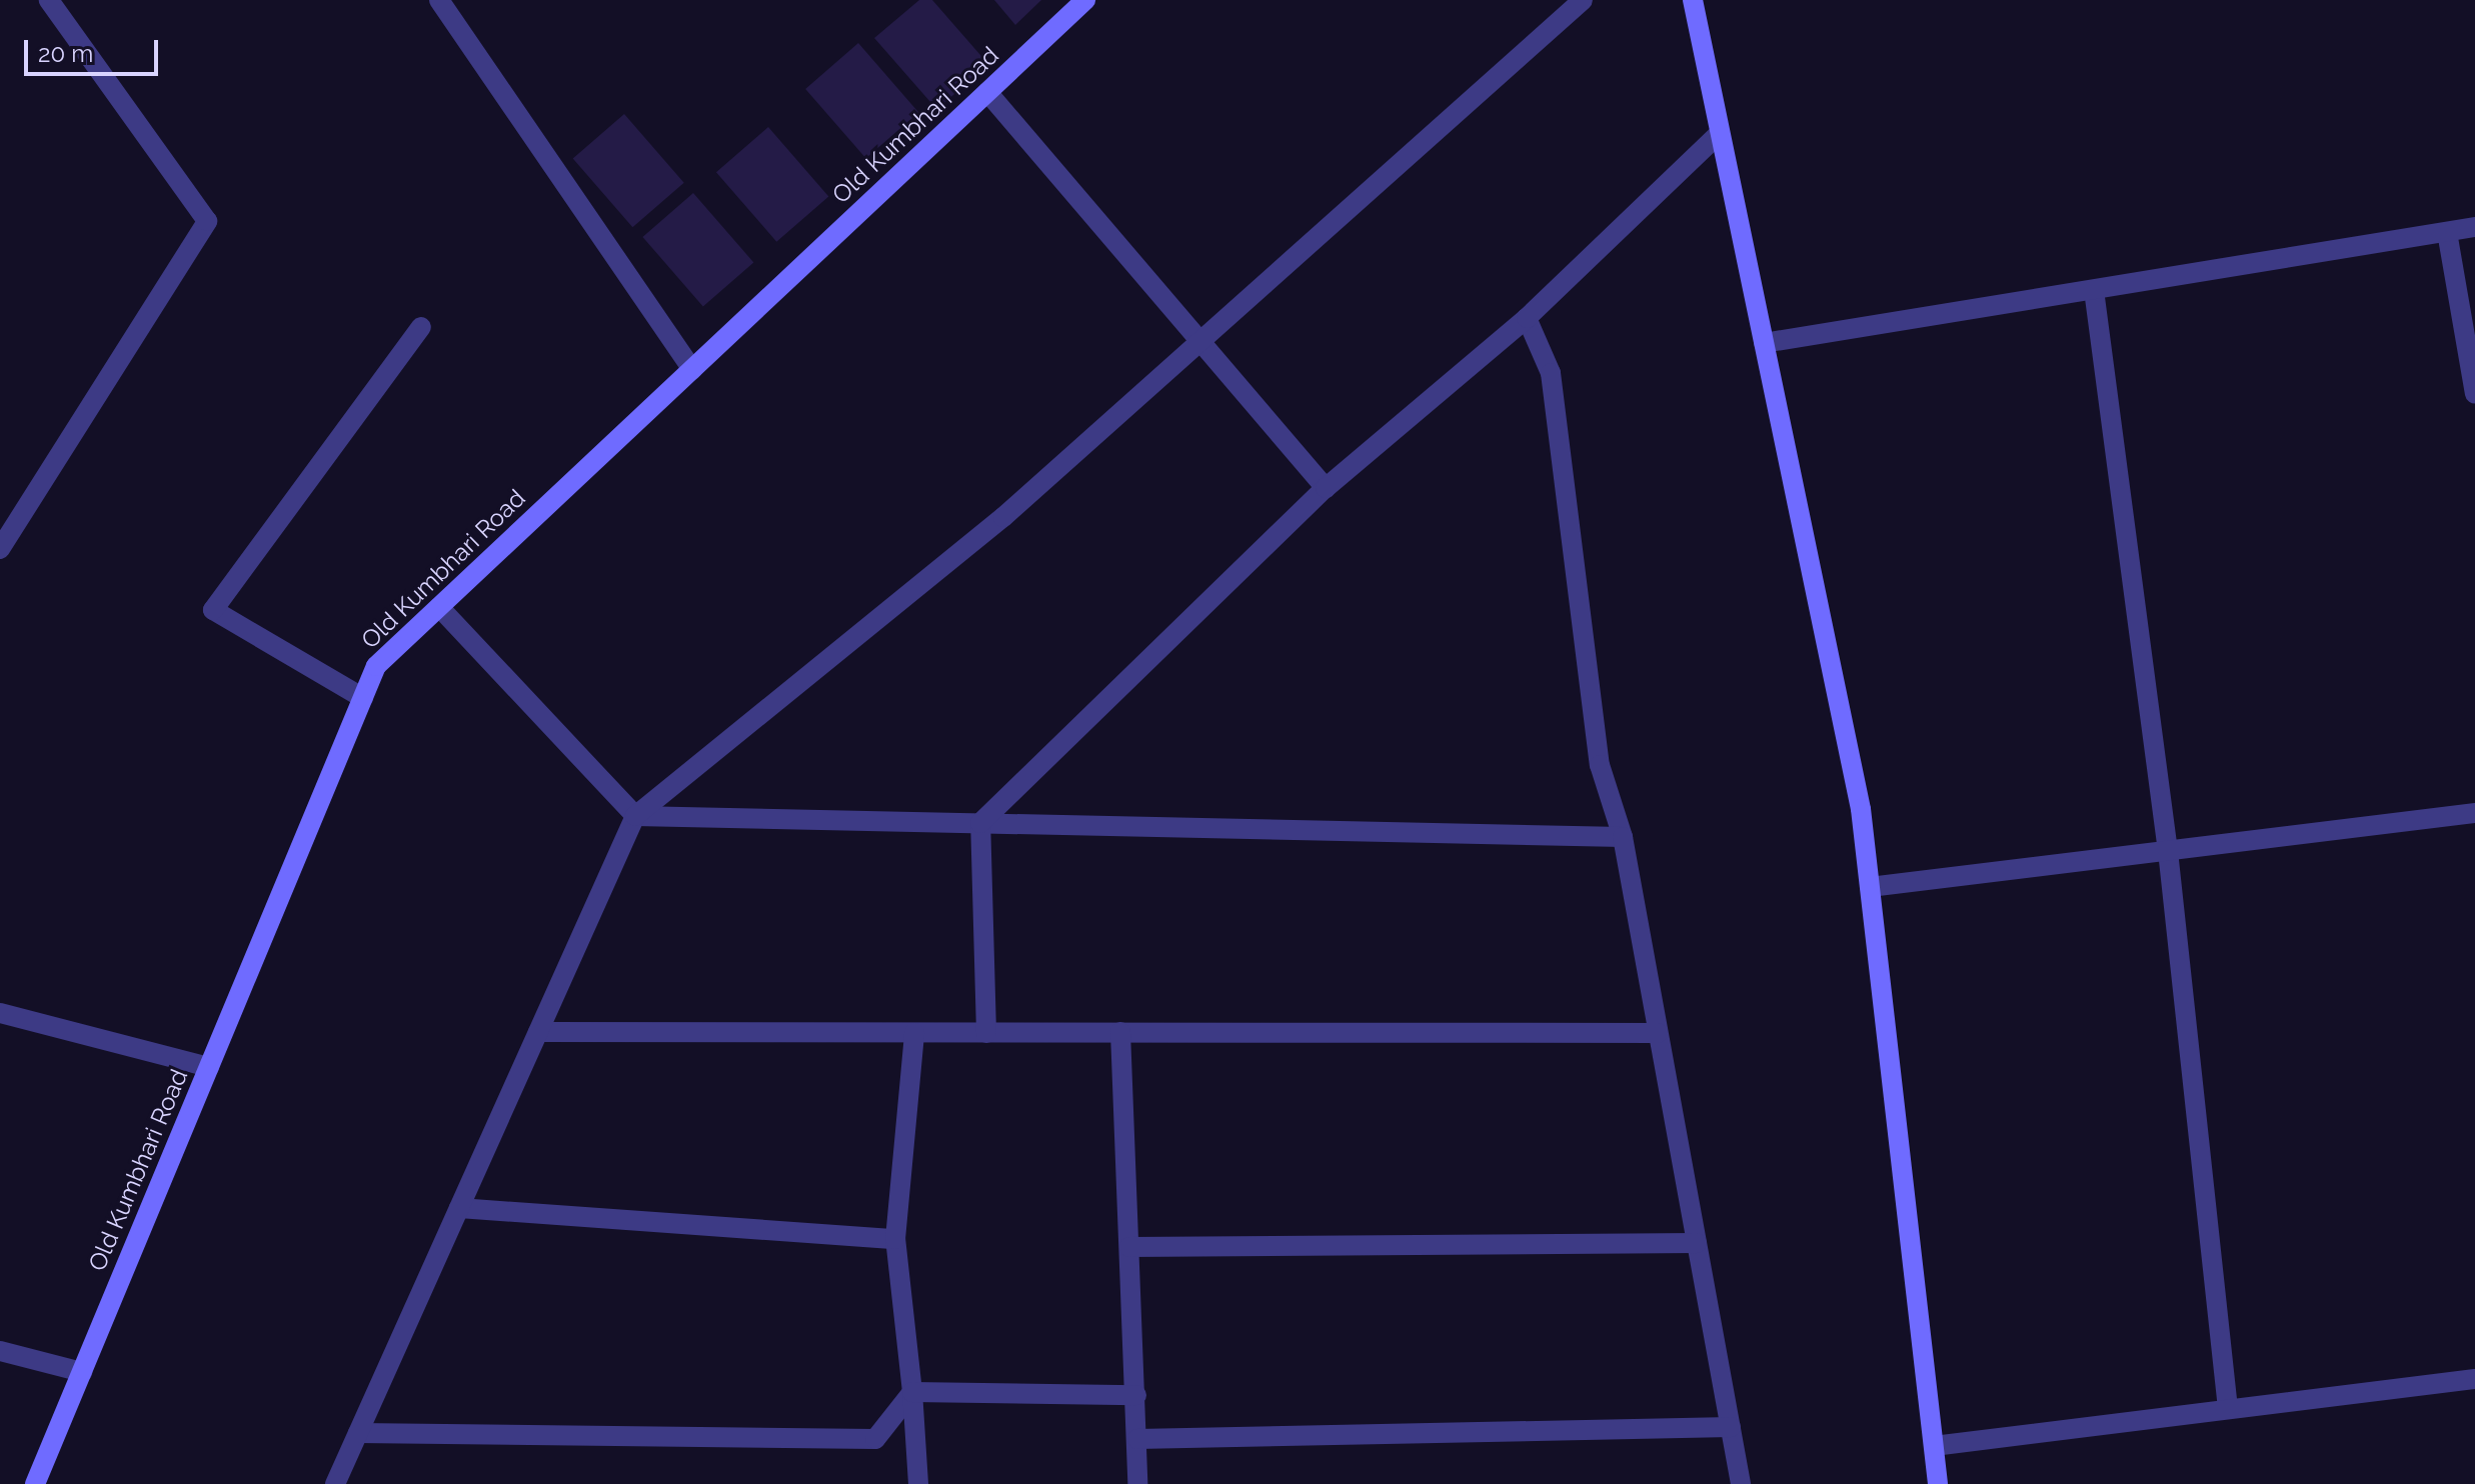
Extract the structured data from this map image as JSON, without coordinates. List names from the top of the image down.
{
  "streets": {
    "main road": ["Old Kumbhari Road"]
  },
  "scale_bar": "20 m"
}
